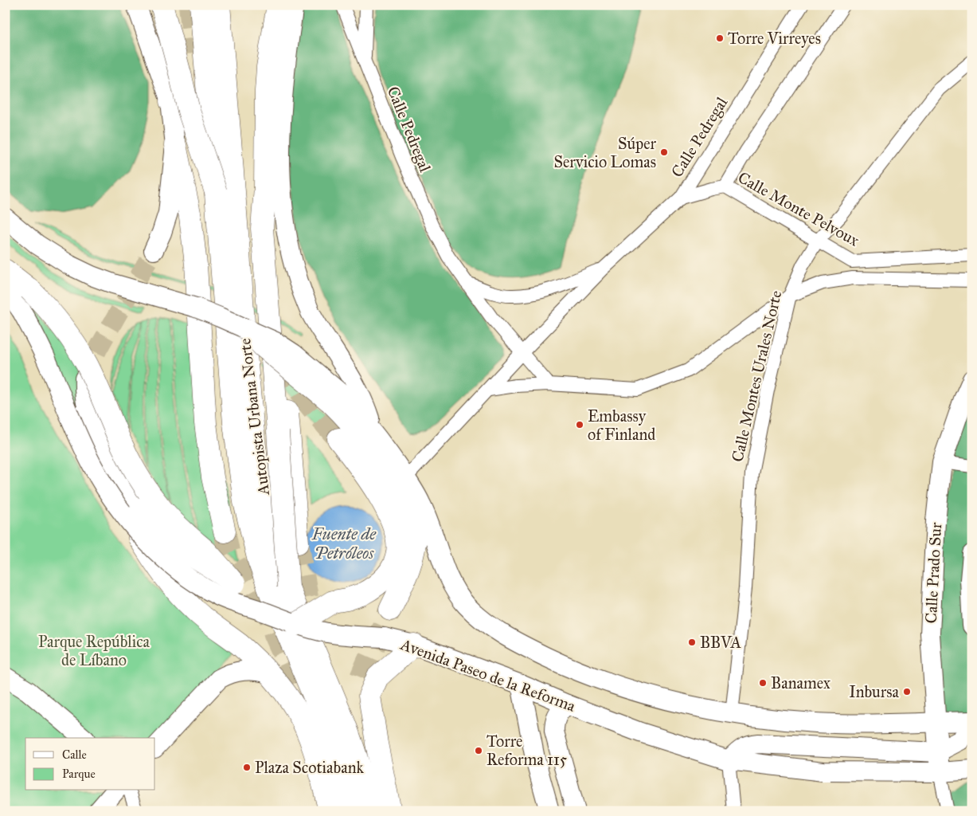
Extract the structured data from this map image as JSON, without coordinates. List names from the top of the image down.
{
  "streets": {
    "highway": ["Autopista Urbana Norte"],
    "main road": ["Calle Prado Sur", "Avenida Paseo de la Reforma"],
    "street": ["Calle Pedregal", "Calle Monte Pelvoux", "Calle Montes Urales Norte"]
  },
  "crossings": [
    ["Calle Pedregal", "Calle Monte Pelvoux"],
    ["Calle Monte Pelvoux", "Calle Montes Urales Norte"],
    ["Calle Prado Sur", "Avenida Paseo de la Reforma"]
  ],
  "water": ["Fuente de Petróleos"],
  "parks": ["Parque República de Líbano"],
  "places": [
    "Torre Virreyes",
    "Súper Servicio Lomas",
    "Embassy of Finland",
    "BBVA",
    "Banamex",
    "Inbursa",
    "Torre Reforma 115",
    "Plaza Scotiabank"
  ],
  "legend": ["Calle", "Parque"]
}
